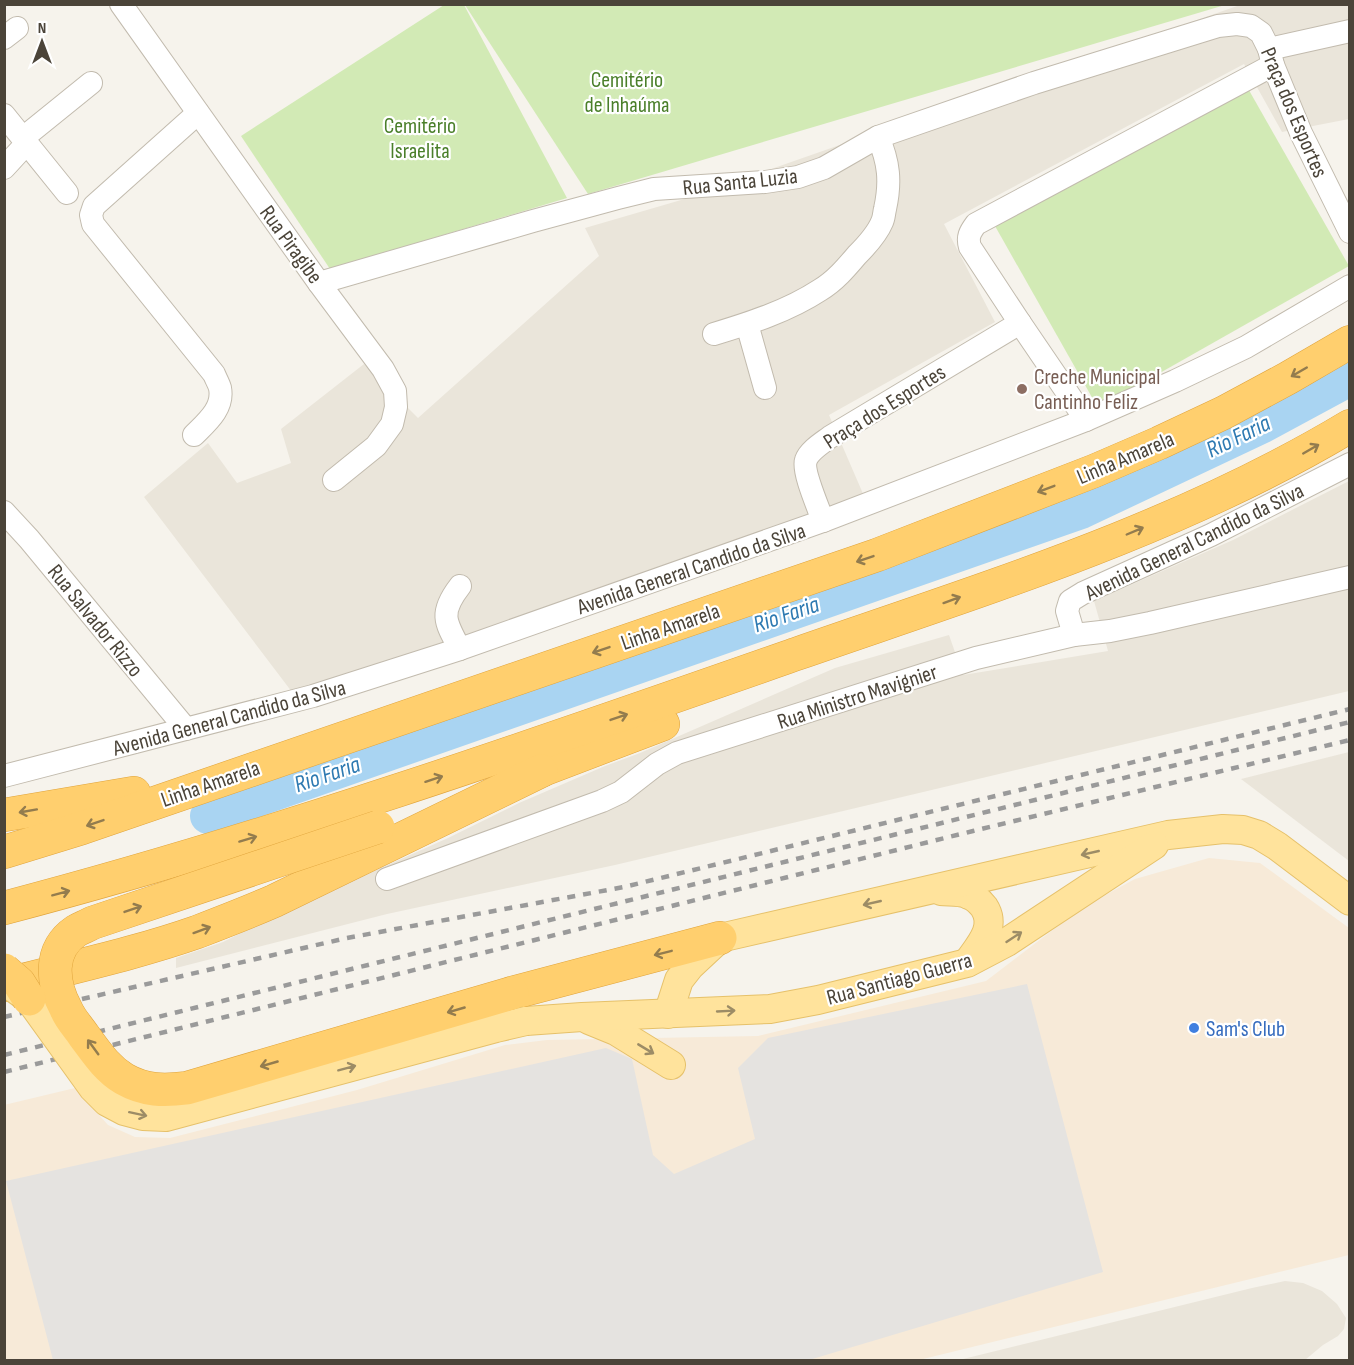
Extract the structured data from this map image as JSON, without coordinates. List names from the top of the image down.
{
  "streets": {
    "highway": ["Linha Amarela"],
    "main road": ["Rua Santiago Guerra"],
    "street": [
      "Praça dos Esportes",
      "Rua Santa Luzia",
      "Rua Piragibe",
      "Avenida General Candido da Silva",
      "Rua Salvador Rizzo",
      "Rua Ministro Mavignier"
    ]
  },
  "crossings": [
    ["Praça dos Esportes", "Rua Santa Luzia"],
    ["Praça dos Esportes", "Avenida General Candido da Silva"],
    ["Rua Santa Luzia", "Rua Piragibe"],
    ["Avenida General Candido da Silva", "Rua Salvador Rizzo"],
    ["Avenida General Candido da Silva", "Rua Ministro Mavignier"]
  ],
  "water": ["Rio Faria"],
  "parks": ["Cemitério de Inhaúma", "Cemitério Israelita"],
  "places": ["Creche Municipal Cantinho Feliz", "Sam's Club"],
  "north": "top"
}
